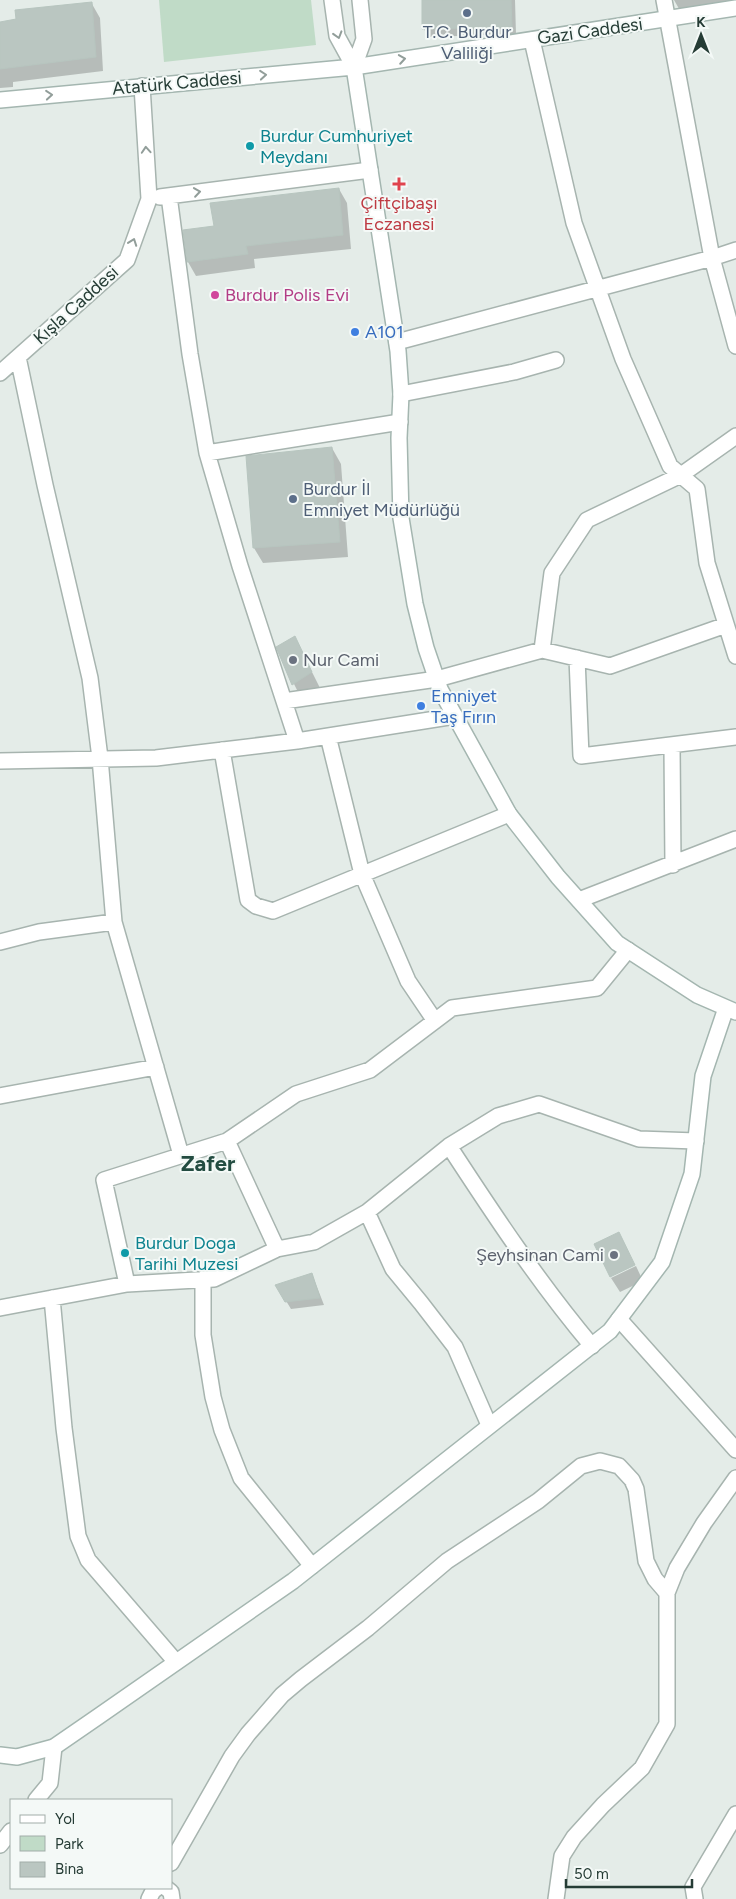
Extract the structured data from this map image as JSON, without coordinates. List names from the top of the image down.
{
  "streets": {
    "street": ["Gazi Caddesi", "Atatürk Caddesi", "Kışla Caddesi"]
  },
  "crossings": [
    ["Gazi Caddesi", "Atatürk Caddesi"]
  ],
  "one_way": ["Gazi Caddesi", "Kışla Caddesi"],
  "districts": ["Zafer"],
  "places": {
    "other": [
      "T.C. Burdur Valiliği",
      "Burdur Cumhuriyet Meydanı",
      "Burdur Polis Evi",
      "A101",
      "Burdur İl Emniyet Müdürlüğü",
      "Nur Cami",
      "Emniyet Taş Fırın",
      "Burdur Doga Tarihi Muzesi",
      "Şeyhsinan Cami"
    ],
    "health": ["Çiftçibaşı Eczanesi"]
  },
  "legend": ["Yol", "Park", "Bina"],
  "scale_bar": "50 m",
  "north": "top"
}
